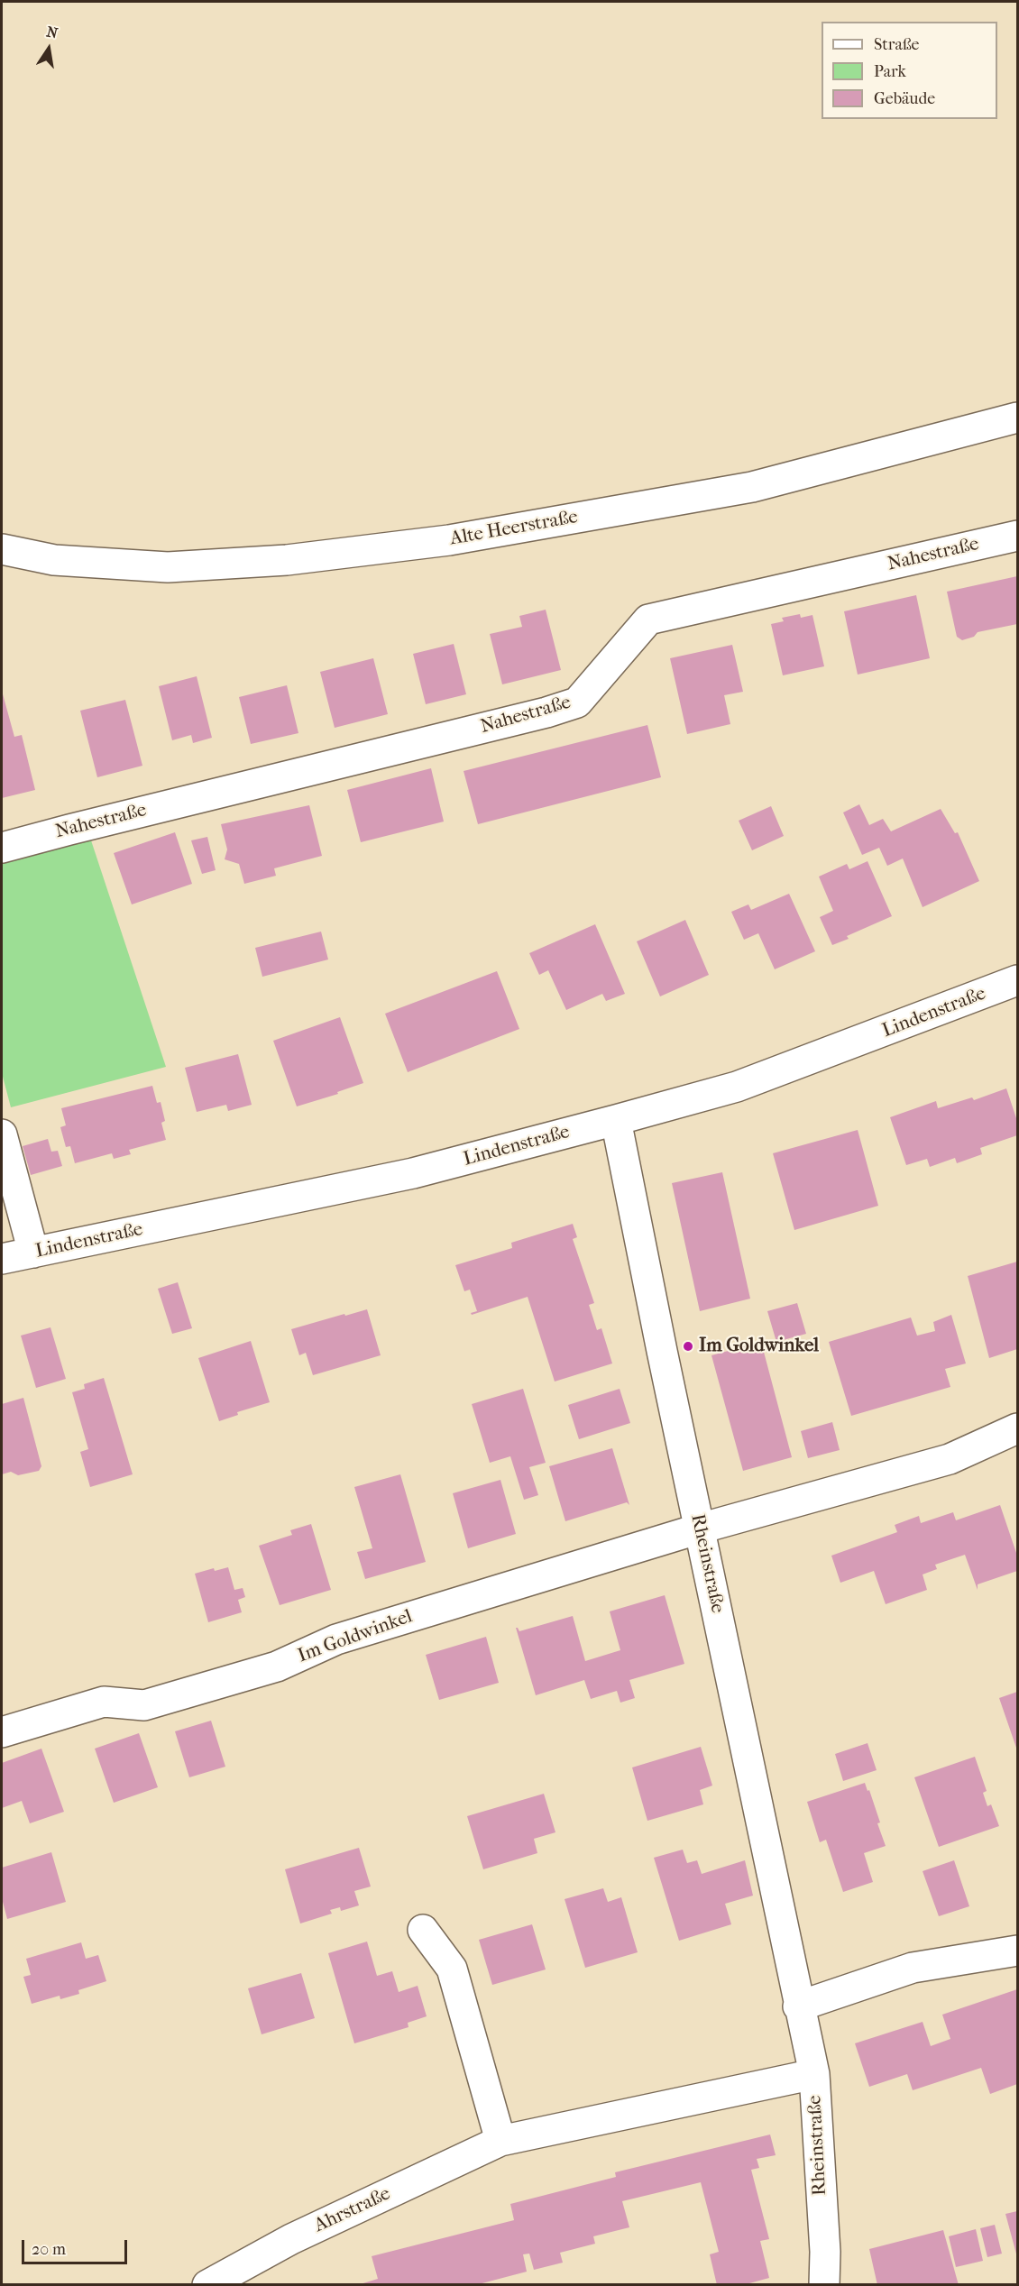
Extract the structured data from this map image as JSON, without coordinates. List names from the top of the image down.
{
  "streets": {
    "street": [
      "Alte Heerstraße",
      "Nahestraße",
      "Lindenstraße",
      "Rheinstraße",
      "Im Goldwinkel",
      "Ahrstraße"
    ]
  },
  "crossings": [
    ["Lindenstraße", "Rheinstraße"],
    ["Rheinstraße", "Im Goldwinkel"],
    ["Rheinstraße", "Ahrstraße"]
  ],
  "places": ["Im Goldwinkel"],
  "legend": ["Straße", "Park", "Gebäude"],
  "scale_bar": "20 m",
  "north": "top"
}
